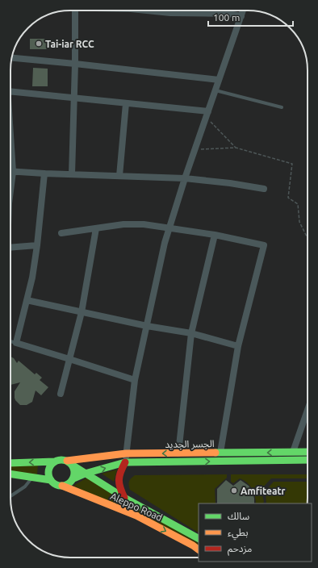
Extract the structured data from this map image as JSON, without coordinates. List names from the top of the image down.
{
  "streets": {
    "main road": ["الجسر الجديد", "Aleppo Road"]
  },
  "crossings": [
    ["الجسر الجديد", "Aleppo Road"]
  ],
  "places": ["Tai-iar RCC", "Amfiteatr"],
  "legend": ["سالك", "بطيء", "مزدحم"],
  "scale_bar": "100 m"
}
